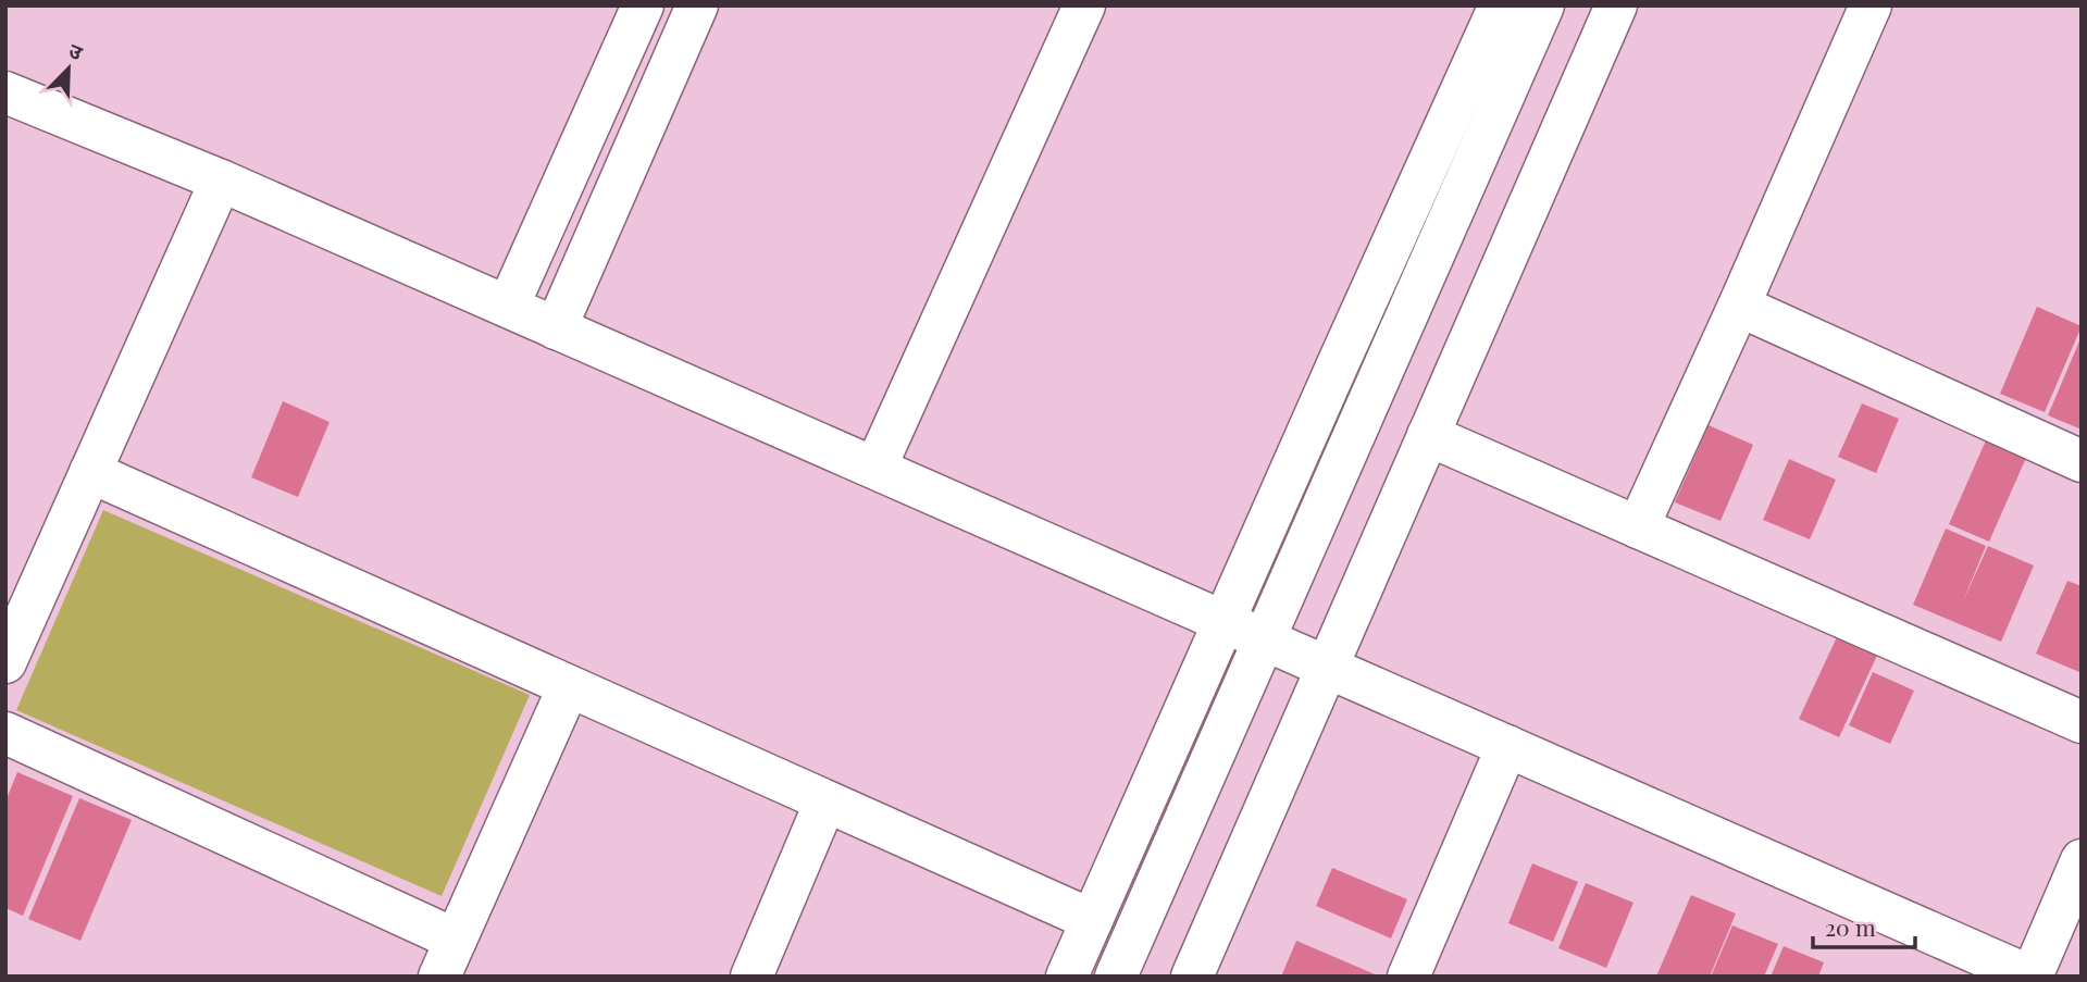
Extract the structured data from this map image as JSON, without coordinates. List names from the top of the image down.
{
  "scale_bar": "20 m",
  "north": "top right"
}
